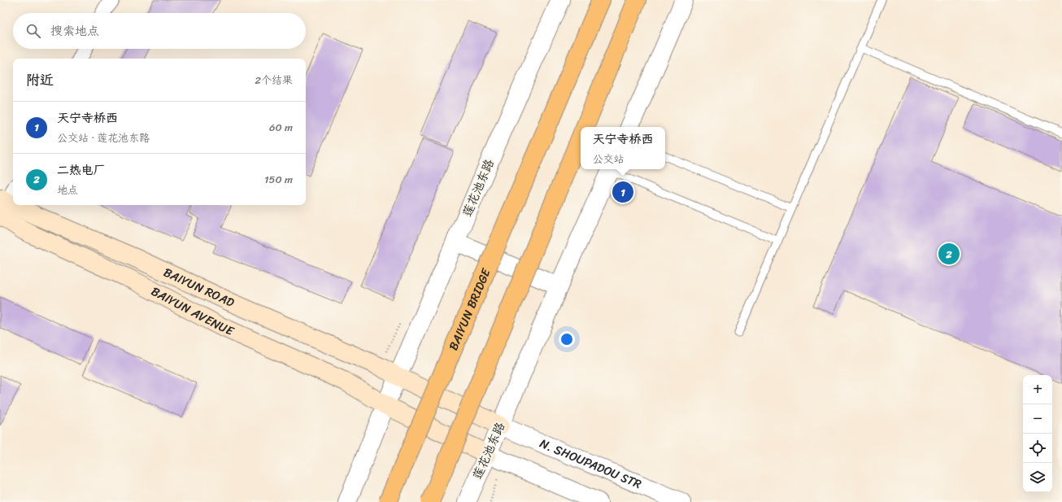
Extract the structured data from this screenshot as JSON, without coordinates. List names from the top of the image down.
{
  "streets": {
    "highway": ["BAIYUN BRIDGE"],
    "main road": ["BAIYUN ROAD", "BAIYUN AVENUE"],
    "street": ["莲花池东路", "N. SHOUPADOU STR"]
  },
  "crossings": [
    ["莲花池东路", "BAIYUN ROAD"],
    ["莲花池东路", "BAIYUN AVENUE"],
    ["莲花池东路", "N. SHOUPADOU STR"],
    ["BAIYUN ROAD", "BAIYUN AVENUE"],
    ["BAIYUN ROAD", "N. SHOUPADOU STR"]
  ],
  "page": {
    "search": "搜索地点",
    "heading": ["附近", "2个结果"],
    "list": [
      {
        "mark": "1",
        "name": "天宁寺桥西",
        "note": "公交站 · 莲花池东路",
        "value": "60 m"
      },
      {
        "mark": "2",
        "name": "二热电厂",
        "note": "地点",
        "value": "150 m"
      }
    ],
    "popup": ["天宁寺桥西", "公交站"],
    "pins": ["1", "2"],
    "map_buttons": ["+", "−"]
  }
}
